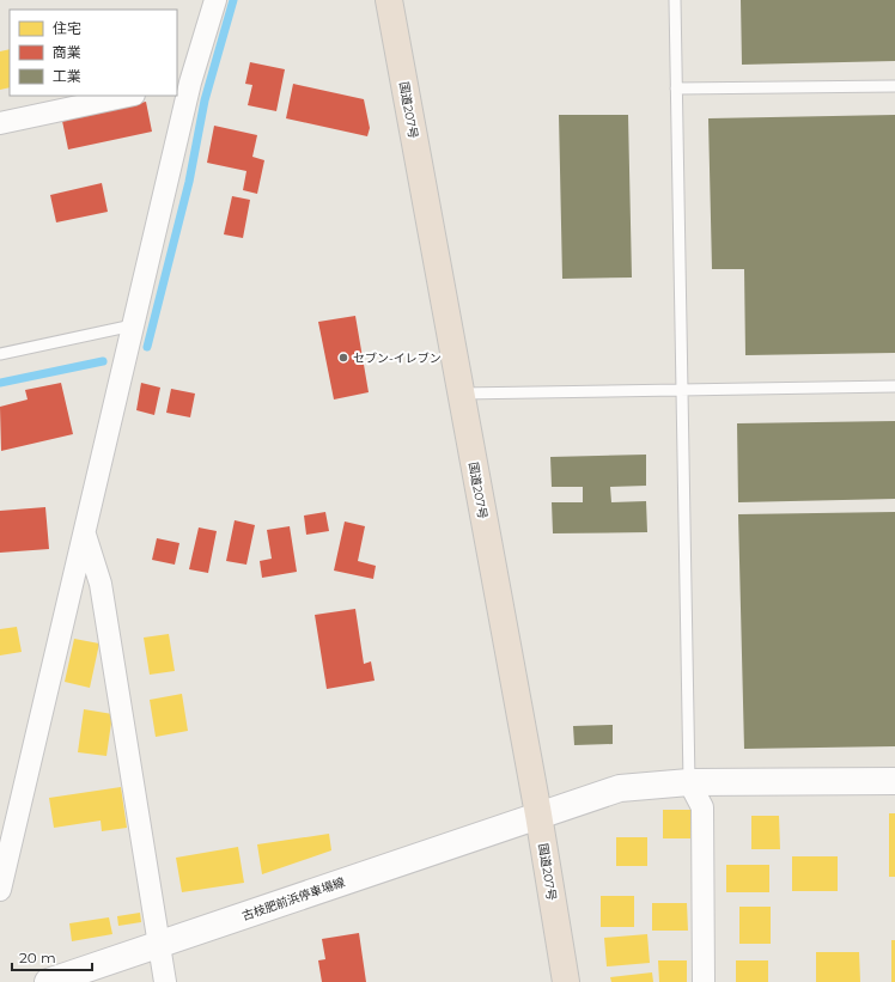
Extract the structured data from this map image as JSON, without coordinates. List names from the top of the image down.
{
  "streets": {
    "highway": ["国道207号"],
    "main road": ["古枝肥前浜停車場線"]
  },
  "crossings": [
    ["国道207号", "古枝肥前浜停車場線"]
  ],
  "places": ["セブン-イレブン"],
  "legend": ["住宅", "商業", "工業"],
  "scale_bar": "20 m"
}
